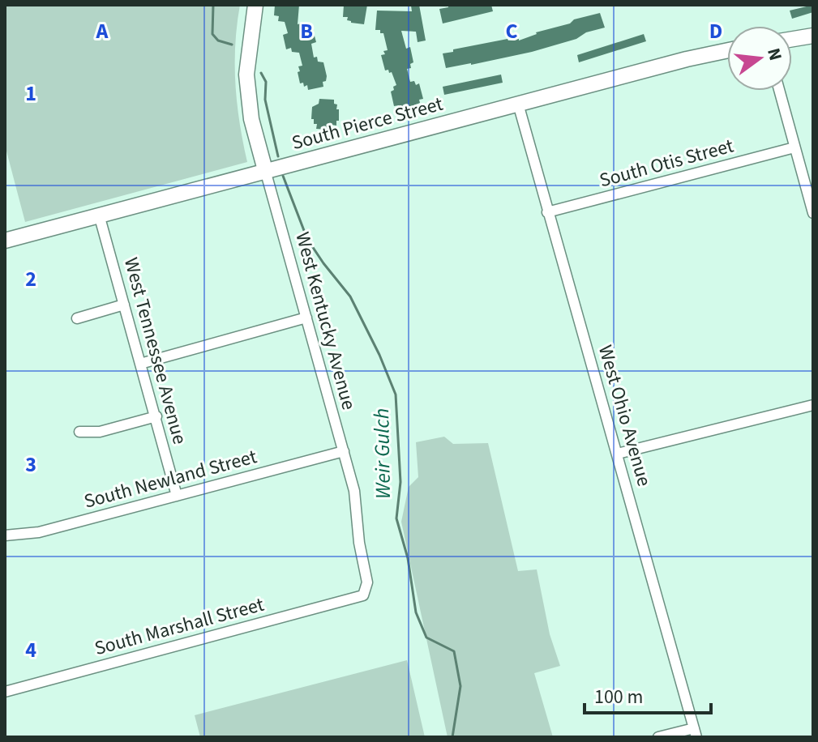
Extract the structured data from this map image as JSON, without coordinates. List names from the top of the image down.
{
  "streets": {
    "street": [
      "South Pierce Street",
      "South Otis Street",
      "West Kentucky Avenue",
      "West Tennessee Avenue",
      "West Ohio Avenue",
      "South Newland Street",
      "South Marshall Street"
    ]
  },
  "crossings": [
    ["South Pierce Street", "West Kentucky Avenue"],
    ["South Pierce Street", "West Tennessee Avenue"],
    ["South Pierce Street", "West Ohio Avenue"],
    ["South Otis Street", "West Ohio Avenue"],
    ["West Kentucky Avenue", "South Newland Street"],
    ["West Kentucky Avenue", "South Marshall Street"],
    ["West Tennessee Avenue", "South Newland Street"]
  ],
  "water": ["Weir Gulch"],
  "scale_bar": "100 m",
  "north": "right",
  "grid": {
    "columns": [
      "A",
      "B",
      "C",
      "D"
    ],
    "rows": [
      "1",
      "2",
      "3",
      "4"
    ]
  }
}
